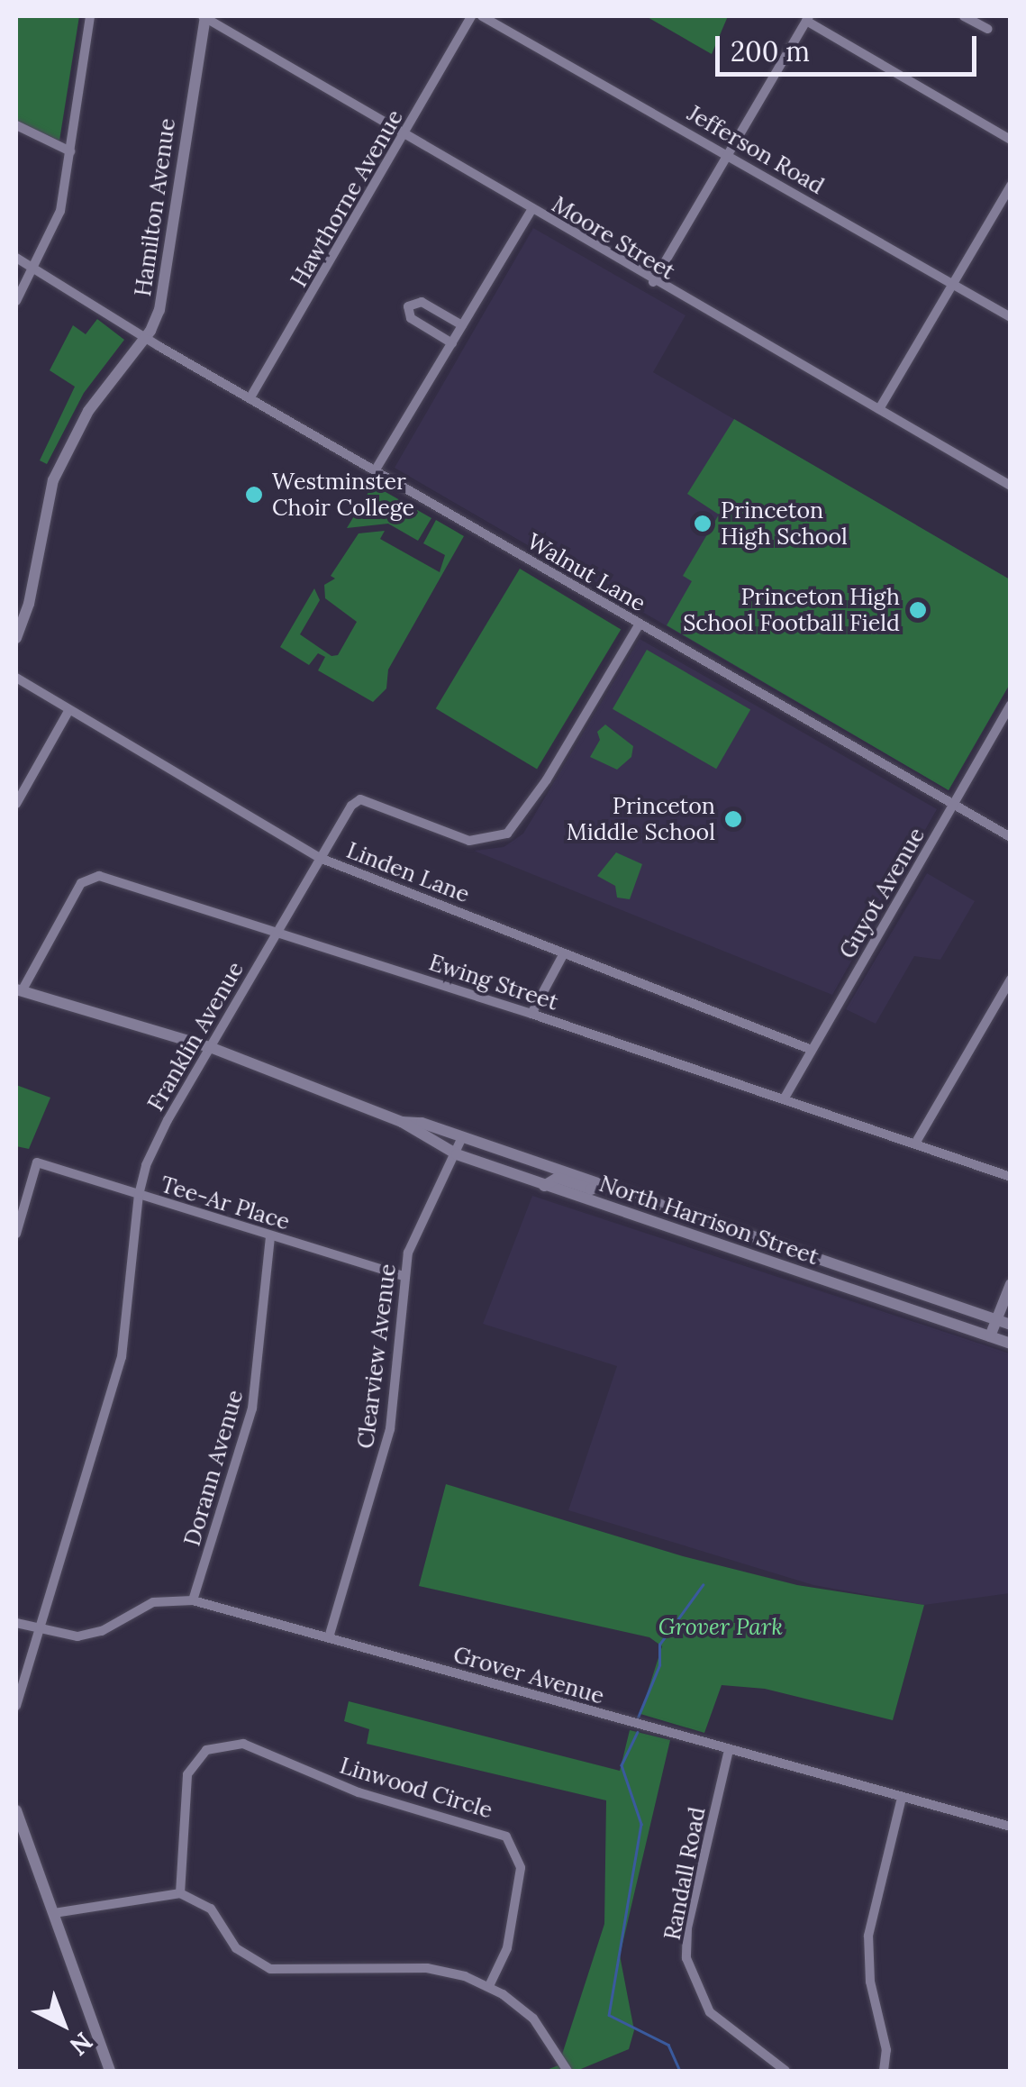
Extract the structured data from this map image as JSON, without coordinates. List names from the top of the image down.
{
  "streets": {
    "street": [
      "Jefferson Road",
      "Hawthorne Avenue",
      "Hamilton Avenue",
      "Moore Street",
      "Walnut Lane",
      "Linden Lane",
      "Guyot Avenue",
      "Ewing Street",
      "Franklin Avenue",
      "Tee-Ar Place",
      "North Harrison Street",
      "Clearview Avenue",
      "Dorann Avenue",
      "Grover Avenue",
      "Linwood Circle",
      "Randall Road"
    ]
  },
  "crossings": [
    ["Hawthorne Avenue", "Moore Street"],
    ["Hawthorne Avenue", "Walnut Lane"],
    ["Hamilton Avenue", "Moore Street"],
    ["Hamilton Avenue", "Walnut Lane"],
    ["Walnut Lane", "Guyot Avenue"],
    ["Walnut Lane", "Franklin Avenue"],
    ["Linden Lane", "Guyot Avenue"],
    ["Linden Lane", "Franklin Avenue"],
    ["Guyot Avenue", "Ewing Street"],
    ["Ewing Street", "Franklin Avenue"],
    ["Ewing Street", "North Harrison Street"],
    ["Franklin Avenue", "Tee-Ar Place"],
    ["Franklin Avenue", "North Harrison Street"],
    ["Franklin Avenue", "Grover Avenue"],
    ["Tee-Ar Place", "Clearview Avenue"],
    ["Tee-Ar Place", "Dorann Avenue"],
    ["North Harrison Street", "Clearview Avenue"],
    ["Clearview Avenue", "Grover Avenue"],
    ["Dorann Avenue", "Grover Avenue"],
    ["Grover Avenue", "Randall Road"]
  ],
  "parks": ["Grover Park"],
  "places": [
    "Westminster Choir College",
    "Princeton High School",
    "Princeton High School Football Field",
    "Princeton Middle School"
  ],
  "scale_bar": "200 m",
  "north": "bottom right"
}
